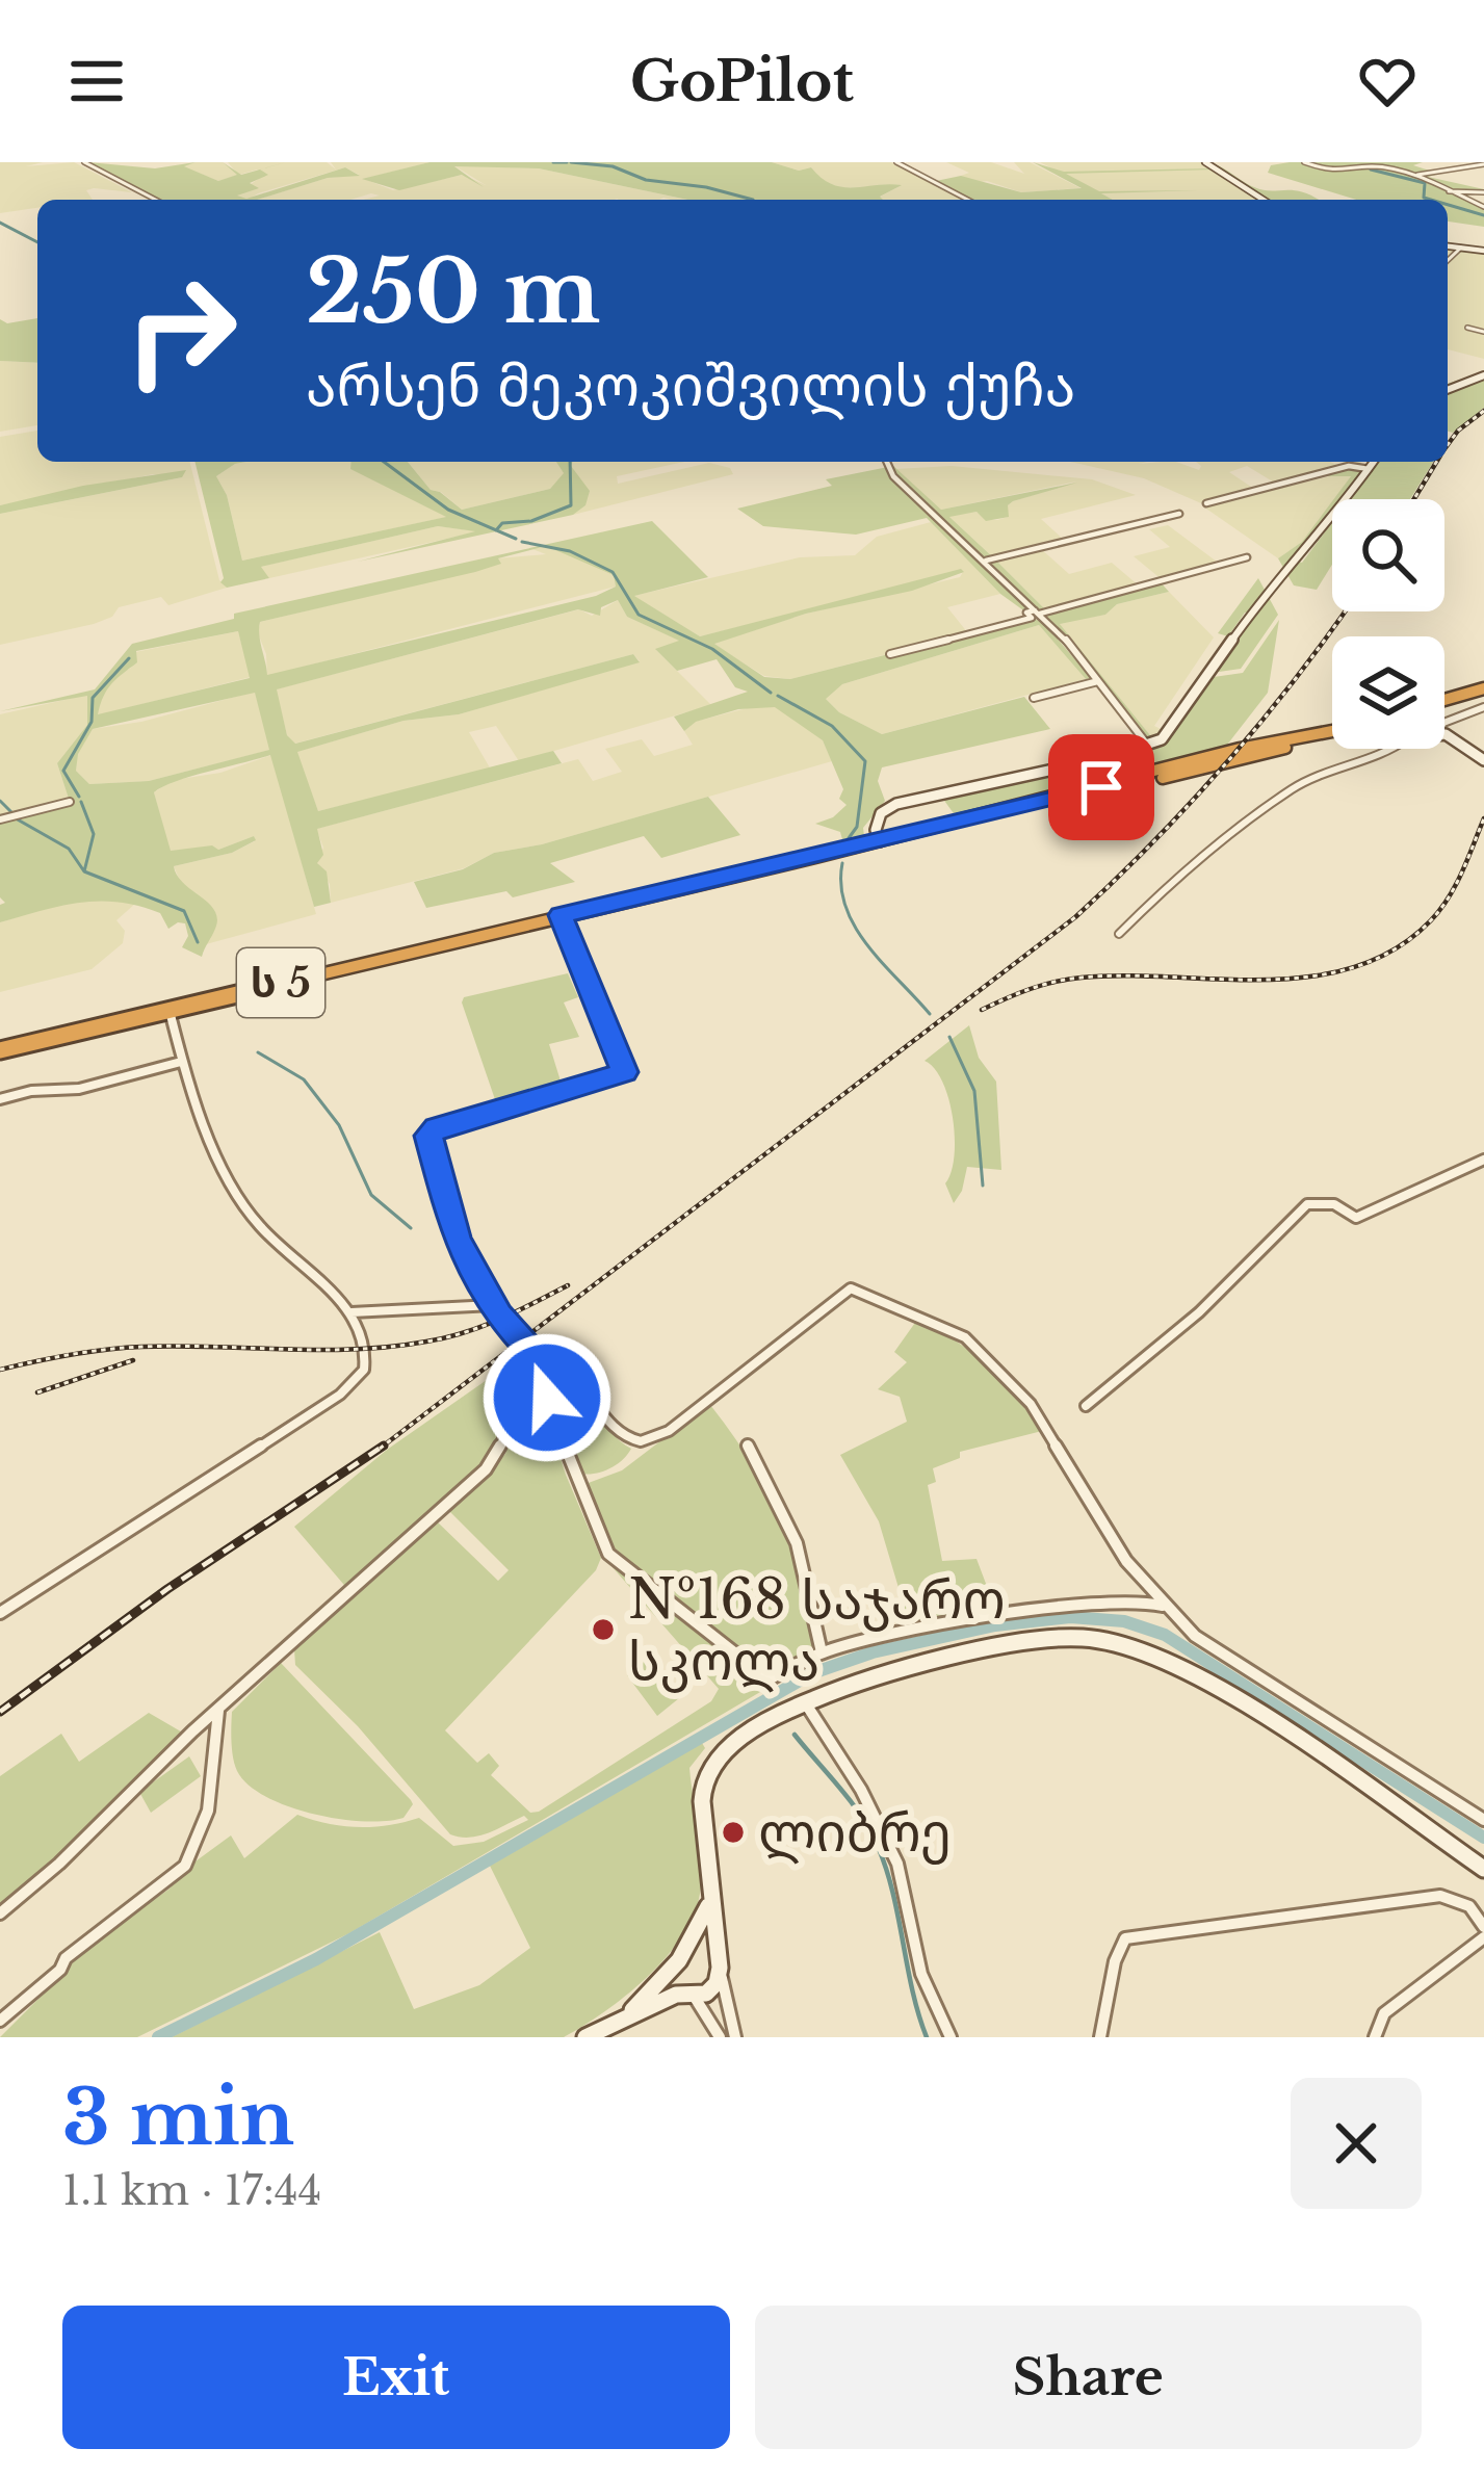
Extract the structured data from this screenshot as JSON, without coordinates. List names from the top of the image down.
{
  "streets": {
    "highway": ["ს 5"]
  },
  "places": ["№168 საჯარო სკოლა", "ლიბრე"],
  "page": {
    "header": "GoPilot",
    "turn": ["250 m", "არსენ მეკოკიშვილის ქუჩა"],
    "heading": ["3 min", "1.1 km · 17:44"],
    "buttons": ["Exit", "Share"]
  }
}
